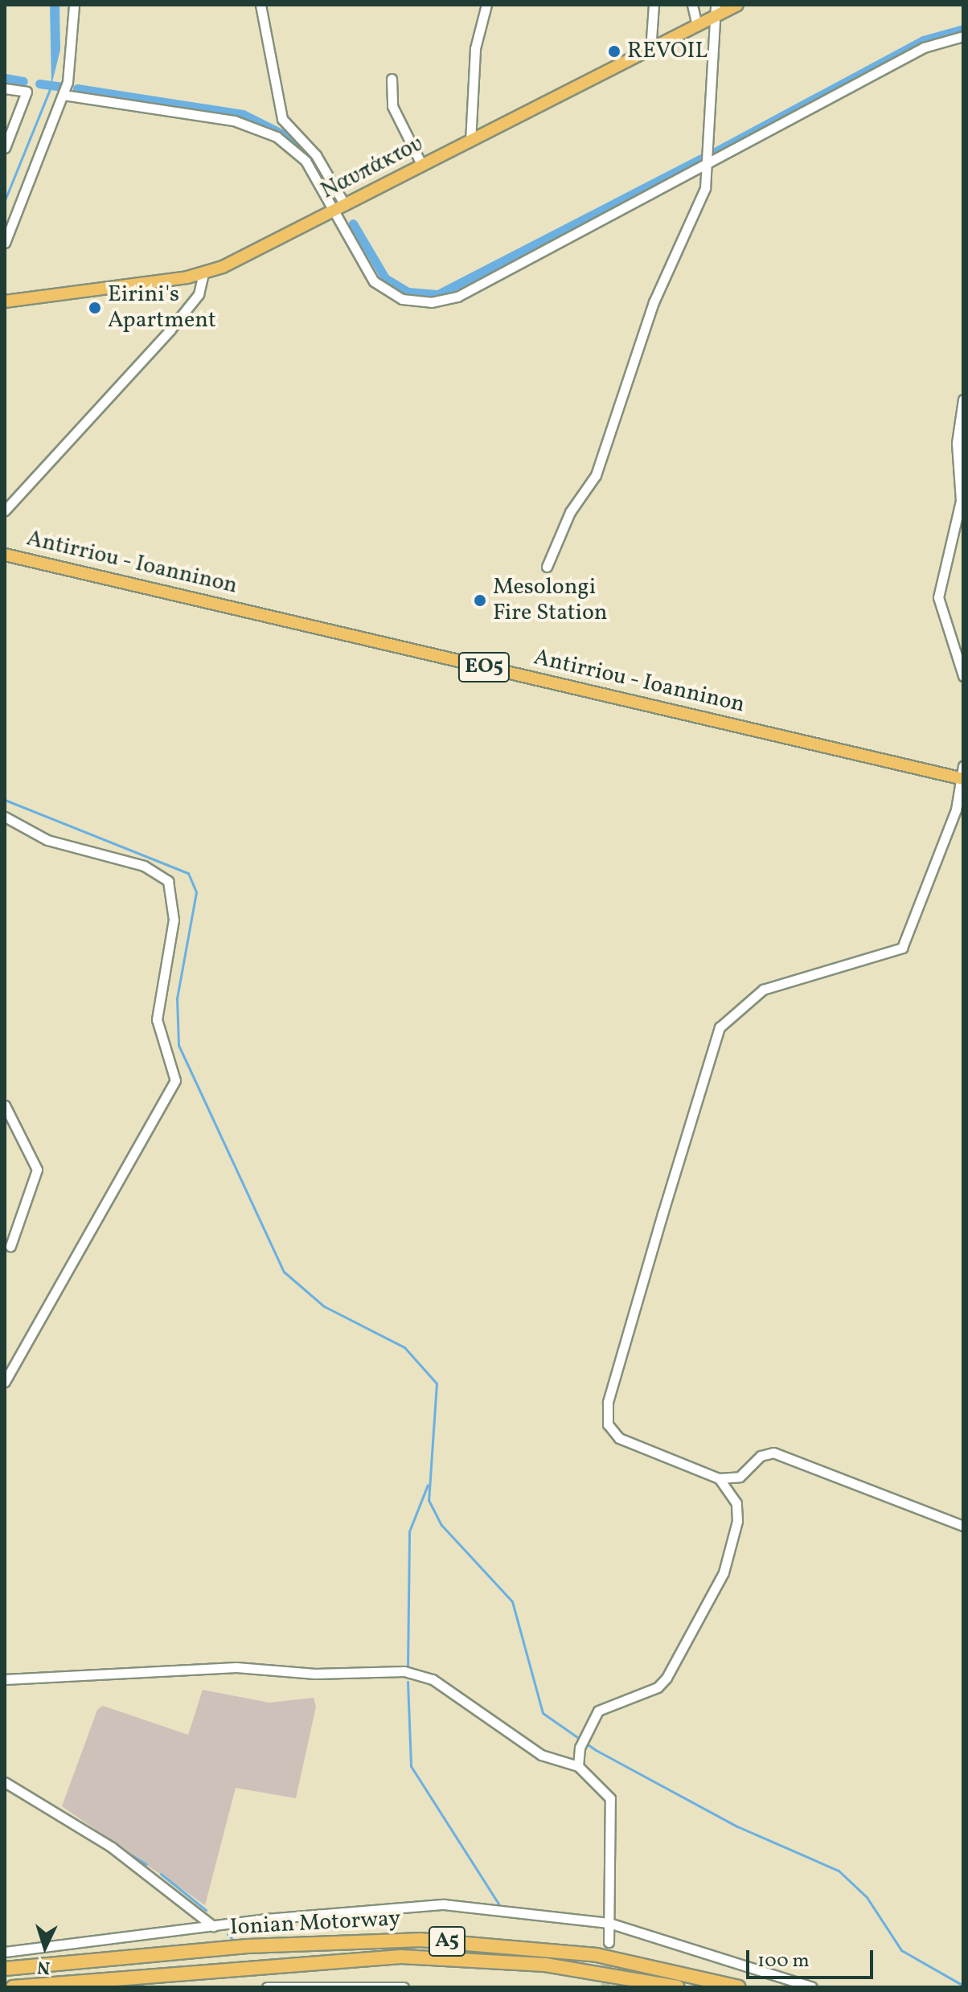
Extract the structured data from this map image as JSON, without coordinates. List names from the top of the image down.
{
  "streets": {
    "highway": ["Ionian Motorway", "Α5"],
    "main road": ["Ναυπάκτου", "Antirriou - Ioanninon", "ΕΟ5"]
  },
  "places": ["REVOIL", "Eirini's Apartment", "Mesolongi Fire Station"],
  "scale_bar": "100 m",
  "north": "bottom"
}
